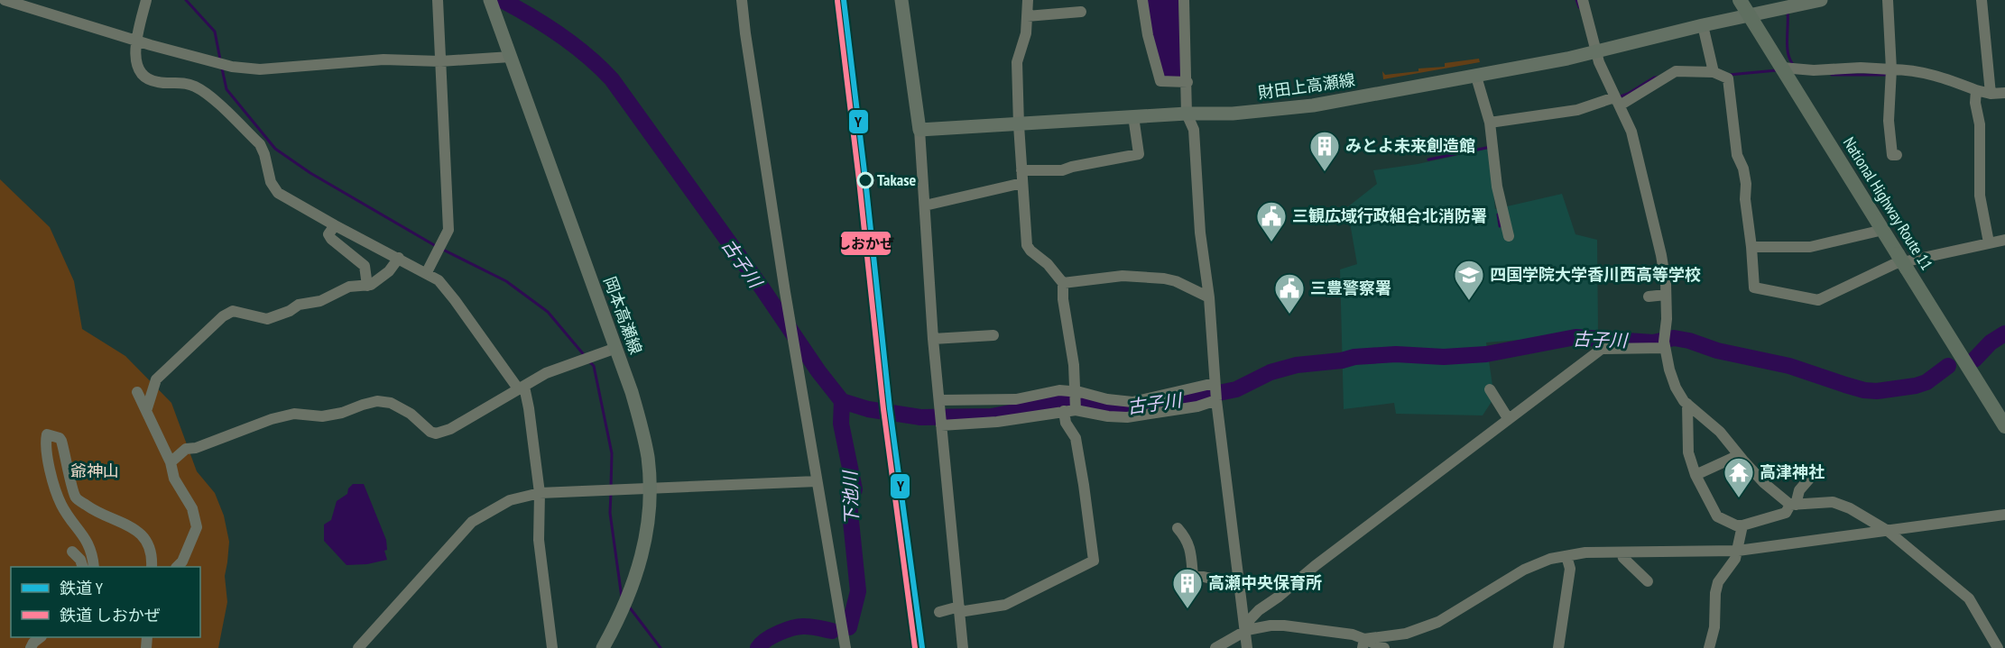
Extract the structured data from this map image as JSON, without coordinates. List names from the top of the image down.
{
  "streets": {
    "highway": ["National Highway Route 11"],
    "main road": ["財田上高瀬線", "岡本高瀬線"]
  },
  "crossings": [
    ["財田上高瀬線", "National Highway Route 11"]
  ],
  "water": ["古子川", "下池川"],
  "parks": ["爺神山"],
  "places": {
    "building": ["みとよ未来創造館", "高瀬中央保育所"],
    "other": ["Takase"],
    "public building": ["三観広域行政組合北消防署", "三豊警察署"],
    "school or university": ["四国学院大学香川西高等学校"],
    "temple": ["高津神社"]
  },
  "lines": ["rail line Y", "rail line しおかぜ"],
  "legend": ["鉄道 Y", "鉄道 しおかぜ"]
}
